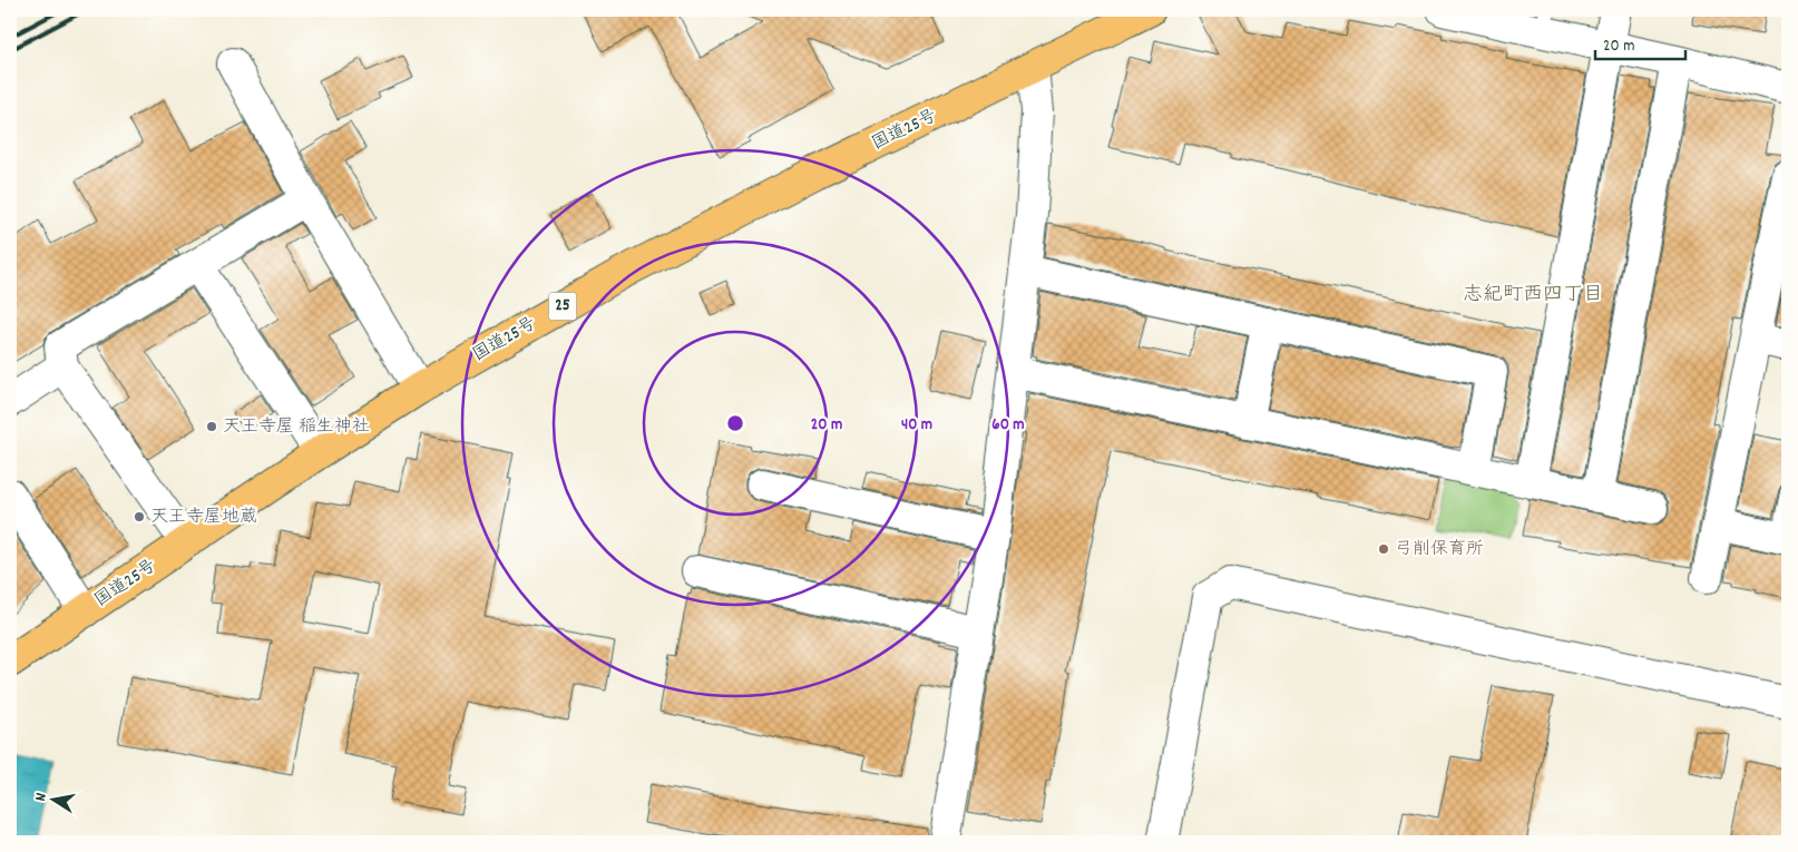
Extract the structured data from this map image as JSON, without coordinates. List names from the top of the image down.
{
  "streets": {
    "highway": ["国道25号", "25"]
  },
  "districts": ["志紀町西四丁目"],
  "places": ["天王寺屋 稲生神社", "天王寺屋地蔵", "弓削保育所"],
  "scale_bar": "20 m",
  "north": "left",
  "rings": ["20 m", "40 m", "60 m"]
}
